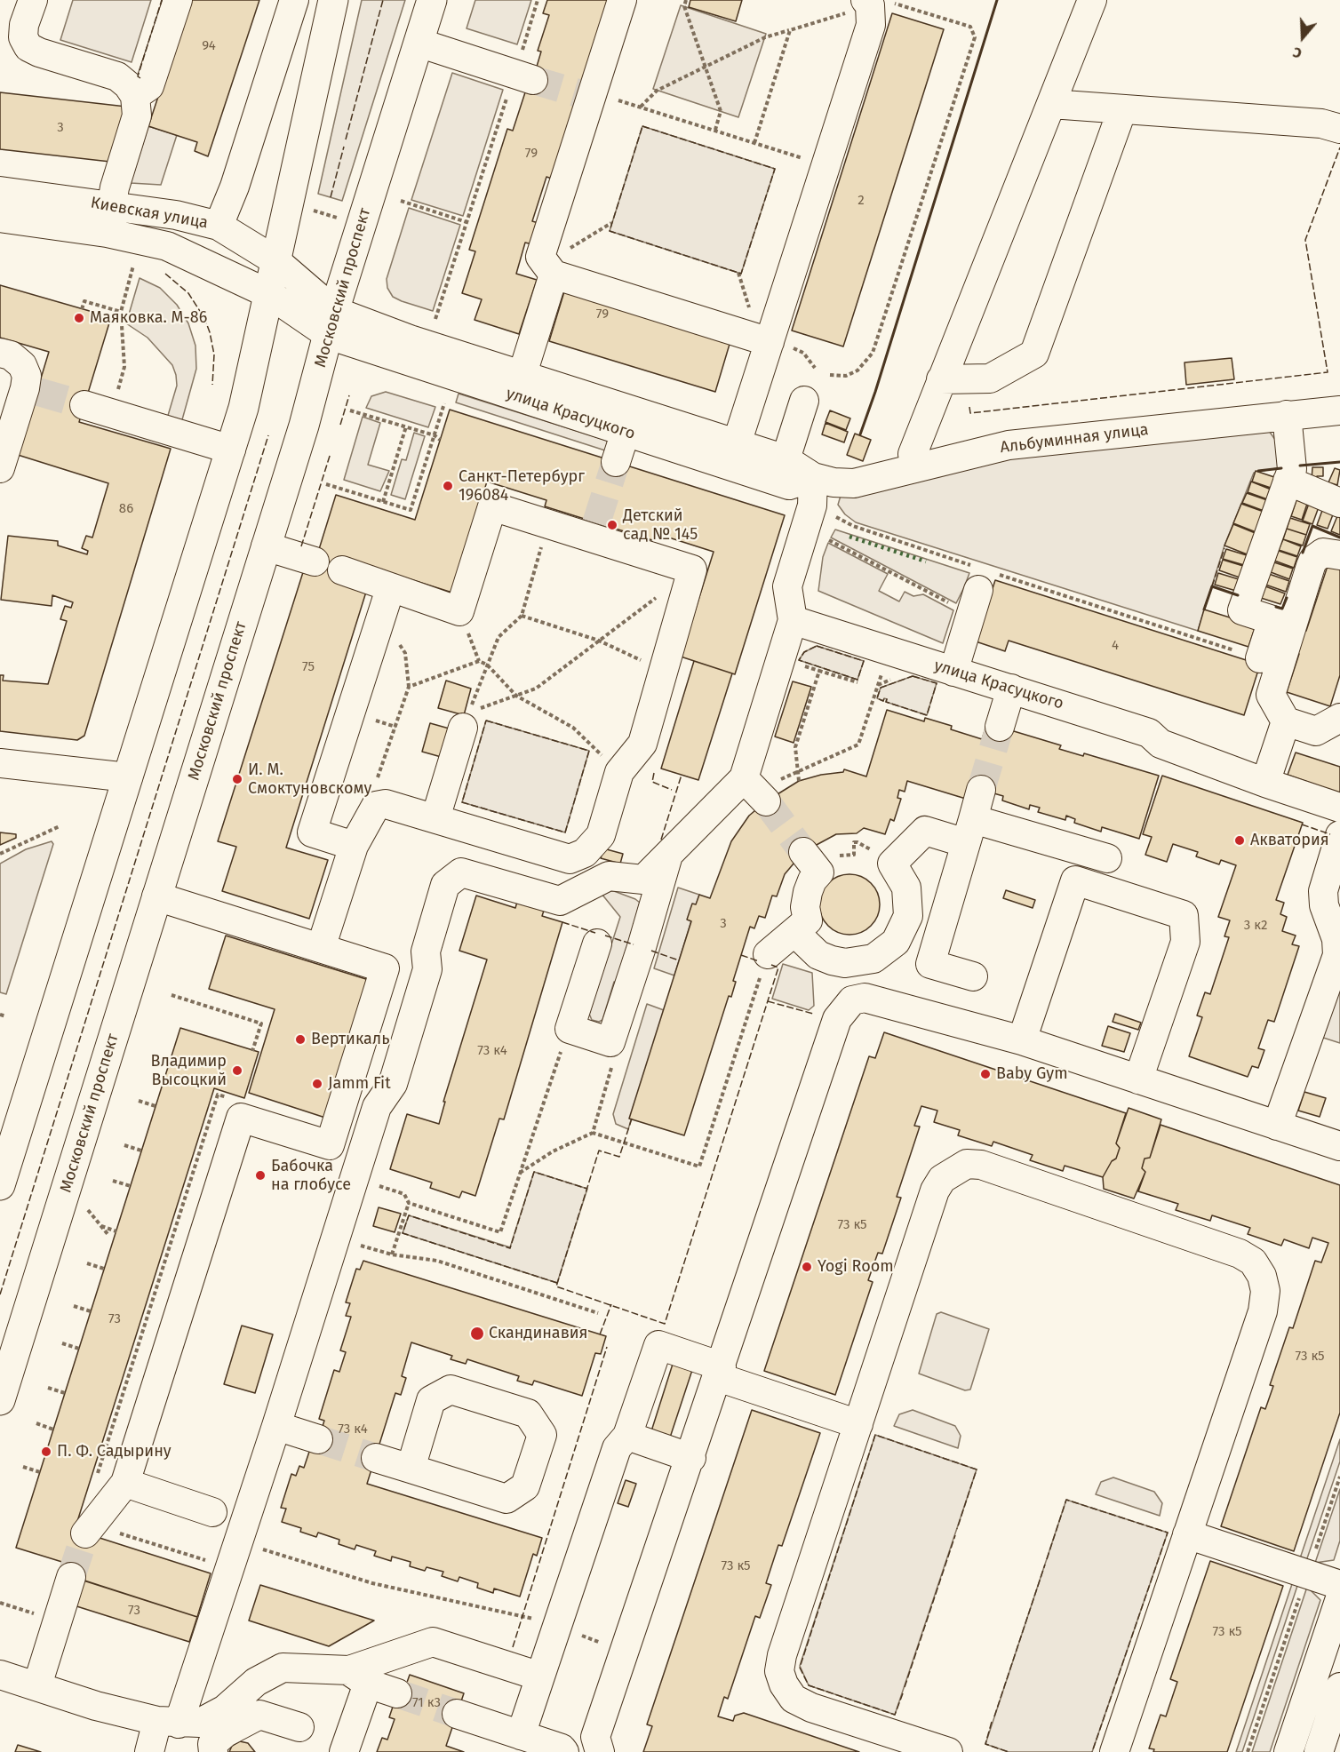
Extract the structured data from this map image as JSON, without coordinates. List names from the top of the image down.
{
  "streets": {
    "main road": ["Московский проспект"],
    "street": ["Киевская улица", "улица Красуцкого", "Альбуминная улица"]
  },
  "crossings": [
    ["Киевская улица", "Московский проспект"],
    ["Киевская улица", "улица Красуцкого"],
    ["Московский проспект", "улица Красуцкого"],
    ["улица Красуцкого", "Альбуминная улица"]
  ],
  "places": [
    "Маяковка. М-86",
    "Санкт-Петербург 196084",
    "Детский сад № 145",
    "И. М. Смоктуновскому",
    "Акватория",
    "Вертикаль",
    "Владимир Высоцкий",
    "Baby Gym",
    "Jamm Fit",
    "Бабочка на глобусе",
    "Yogi Room",
    "Скандинавия",
    "П. Ф. Садырину"
  ],
  "house_numbers": [
    "94",
    "3",
    "79",
    "2",
    "79",
    "86",
    "4",
    "75",
    "3",
    "3 к2",
    "73 к4",
    "73 к5",
    "73",
    "73 к5",
    "73 к4",
    "73 к5",
    "73",
    "73 к5",
    "71 к3"
  ],
  "north": "bottom"
}
